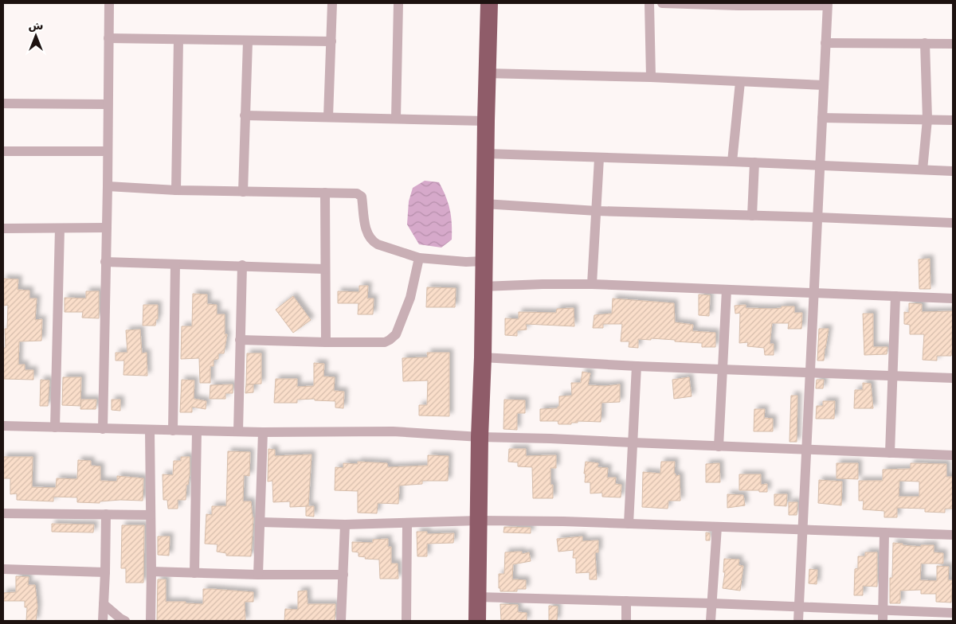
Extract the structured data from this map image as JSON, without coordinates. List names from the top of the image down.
{
  "north": "top"
}
